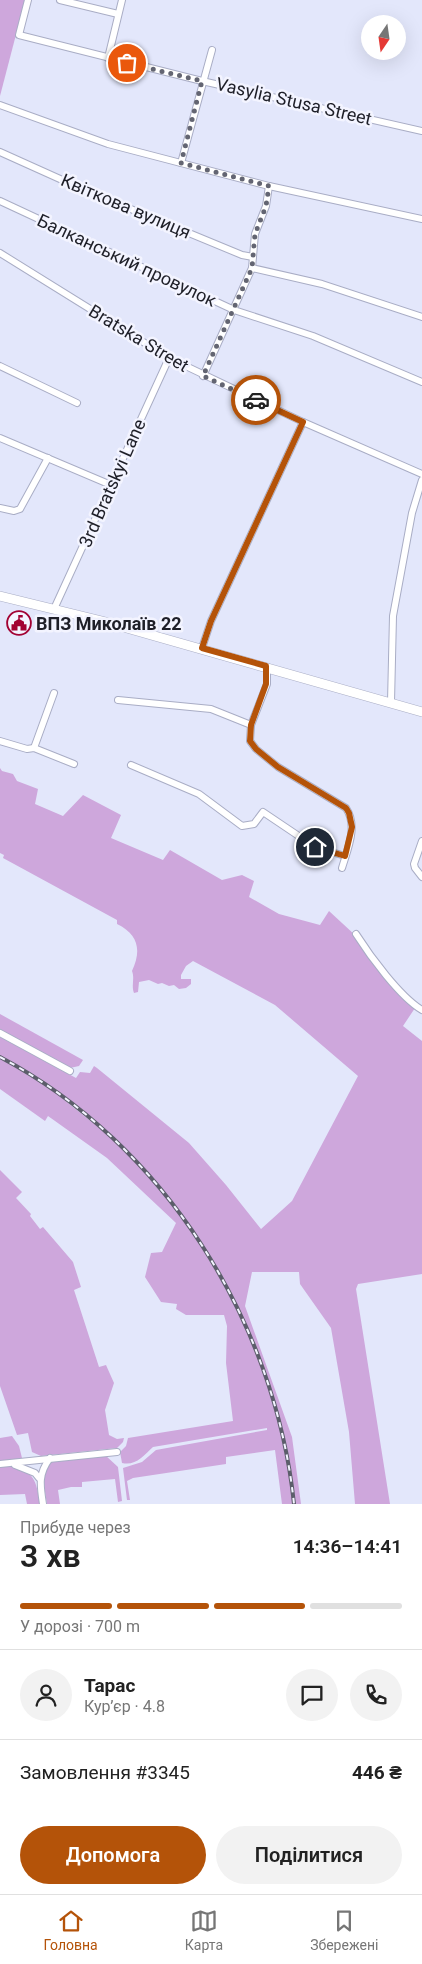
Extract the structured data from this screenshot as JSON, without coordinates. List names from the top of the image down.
{
  "streets": {
    "street": [
      "Vasylia Stusa Street",
      "Квіткова вулиця",
      "Балканський провулок",
      "Bratska Street",
      "3rd Bratskyi Lane"
    ]
  },
  "crossings": [
    ["Bratska Street", "3rd Bratskyi Lane"]
  ],
  "places": {
    "public building": ["ВПЗ Миколаїв 22"]
  },
  "north": "bottom",
  "page": {
    "heading": ["3 хв", "Прибуде через", "14:36–14:41"],
    "panel": [
      "Тарас",
      "Кур’єр · 4.8",
      "Замовлення #3345",
      "446 ₴"
    ],
    "bar": "У дорозі · 700 m",
    "buttons": ["Допомога", "Поділитися"],
    "tabs": ["Головна", "Карта", "Збережені"]
  }
}
